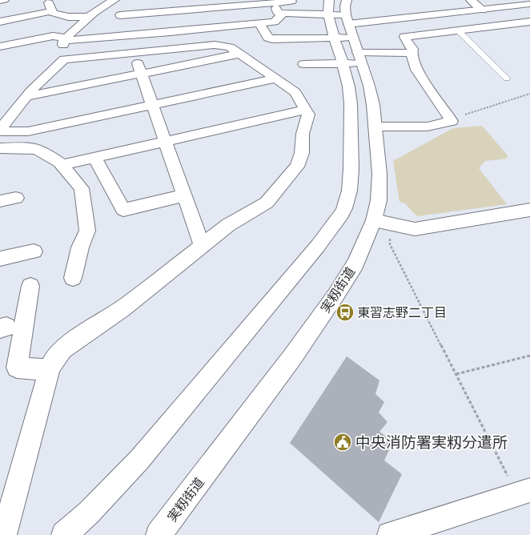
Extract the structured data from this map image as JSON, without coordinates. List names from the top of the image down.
{
  "streets": {
    "street": ["実籾街道"]
  },
  "places": {
    "bus stop": ["東習志野二丁目"],
    "public building": ["中央消防署実籾分遣所"]
  }
}
